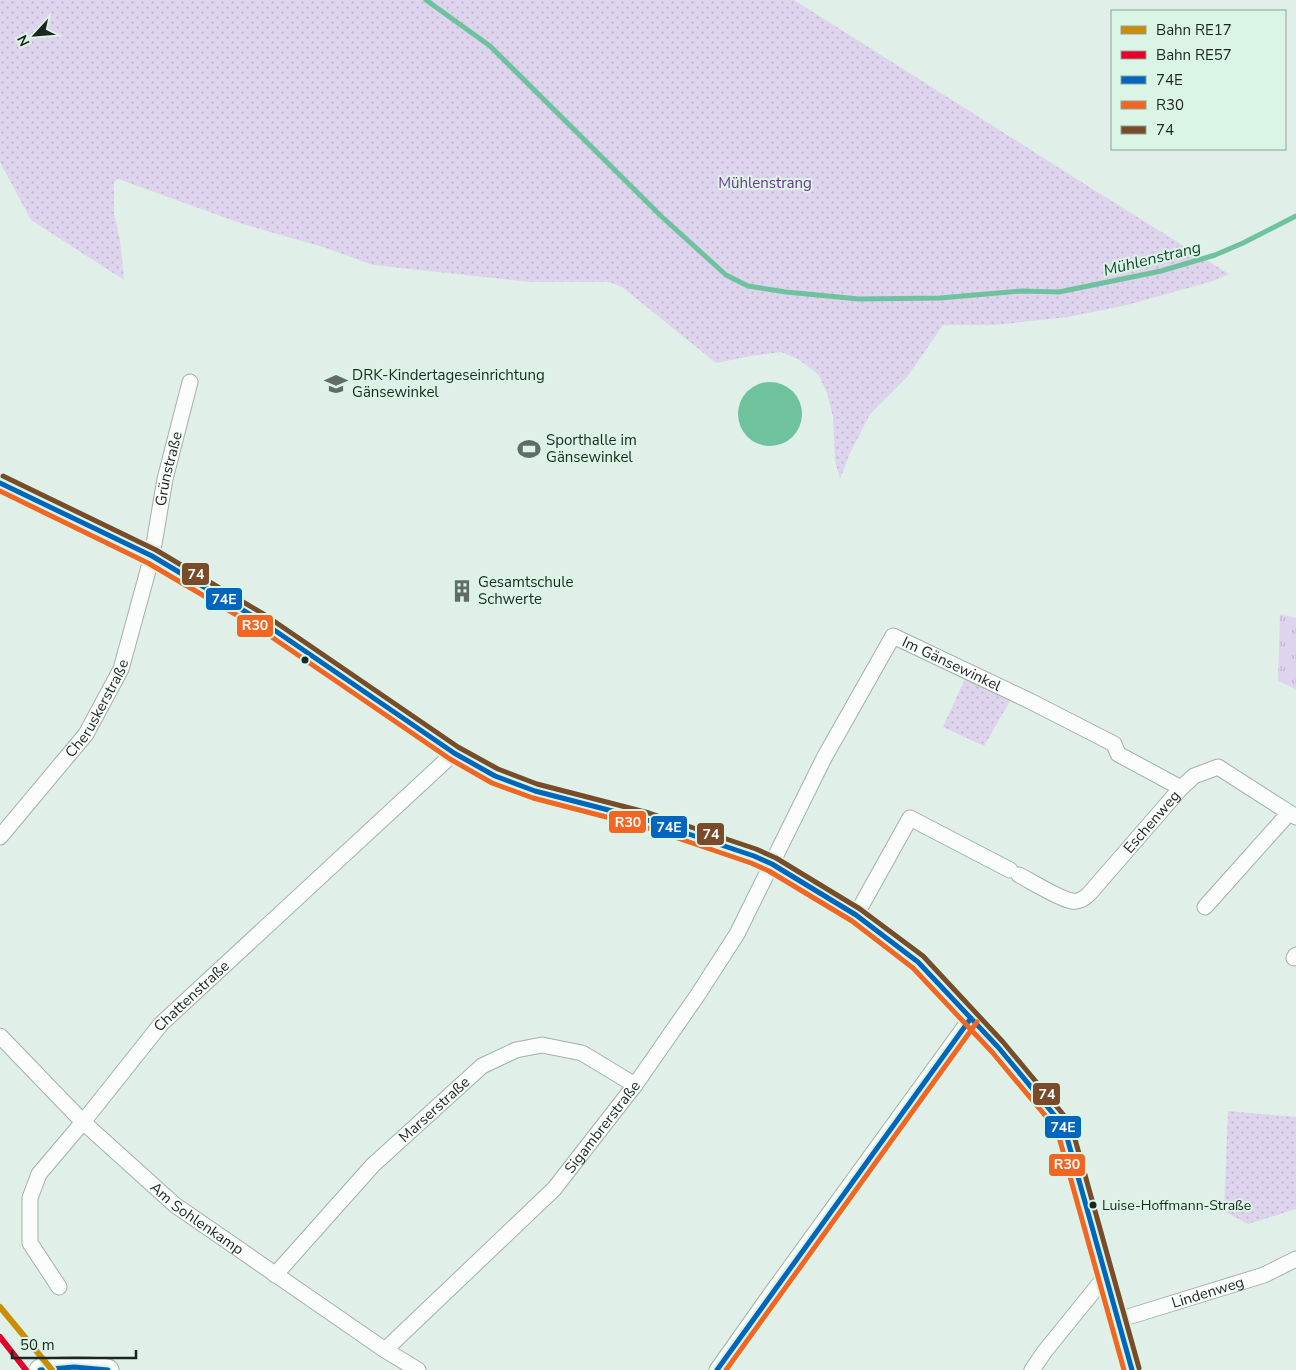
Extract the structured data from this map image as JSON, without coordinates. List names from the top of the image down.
{
  "streets": {
    "street": [
      "Grünstraße",
      "Im Gänsewinkel",
      "Cheruskerstraße",
      "Eschenweg",
      "Chattenstraße",
      "Marserstraße",
      "Sigambrerstraße",
      "Am Sohlenkamp",
      "Lindenweg"
    ]
  },
  "crossings": [
    ["Grünstraße", "Cheruskerstraße"],
    ["Im Gänsewinkel", "Eschenweg"],
    ["Im Gänsewinkel", "Sigambrerstraße"],
    ["Chattenstraße", "Am Sohlenkamp"],
    ["Marserstraße", "Sigambrerstraße"],
    ["Marserstraße", "Am Sohlenkamp"],
    ["Sigambrerstraße", "Am Sohlenkamp"]
  ],
  "water": ["Mühlenstrang"],
  "parks": ["Mühlenstrang"],
  "places": {
    "school or university": ["DRK-Kindertageseinrichtung Gänsewinkel"],
    "sports": ["Sporthalle im Gänsewinkel"],
    "building": ["Gesamtschule Schwerte"],
    "other": ["Luise-Hoffmann-Straße"]
  },
  "lines": [
    "transit line 74",
    "transit line 74E",
    "transit line R30",
    "rail line RE17",
    "rail line RE57"
  ],
  "legend": [
    "Bahn RE17",
    "Bahn RE57",
    "74E",
    "R30",
    "74"
  ],
  "scale_bar": "50 m",
  "north": "bottom left"
}
